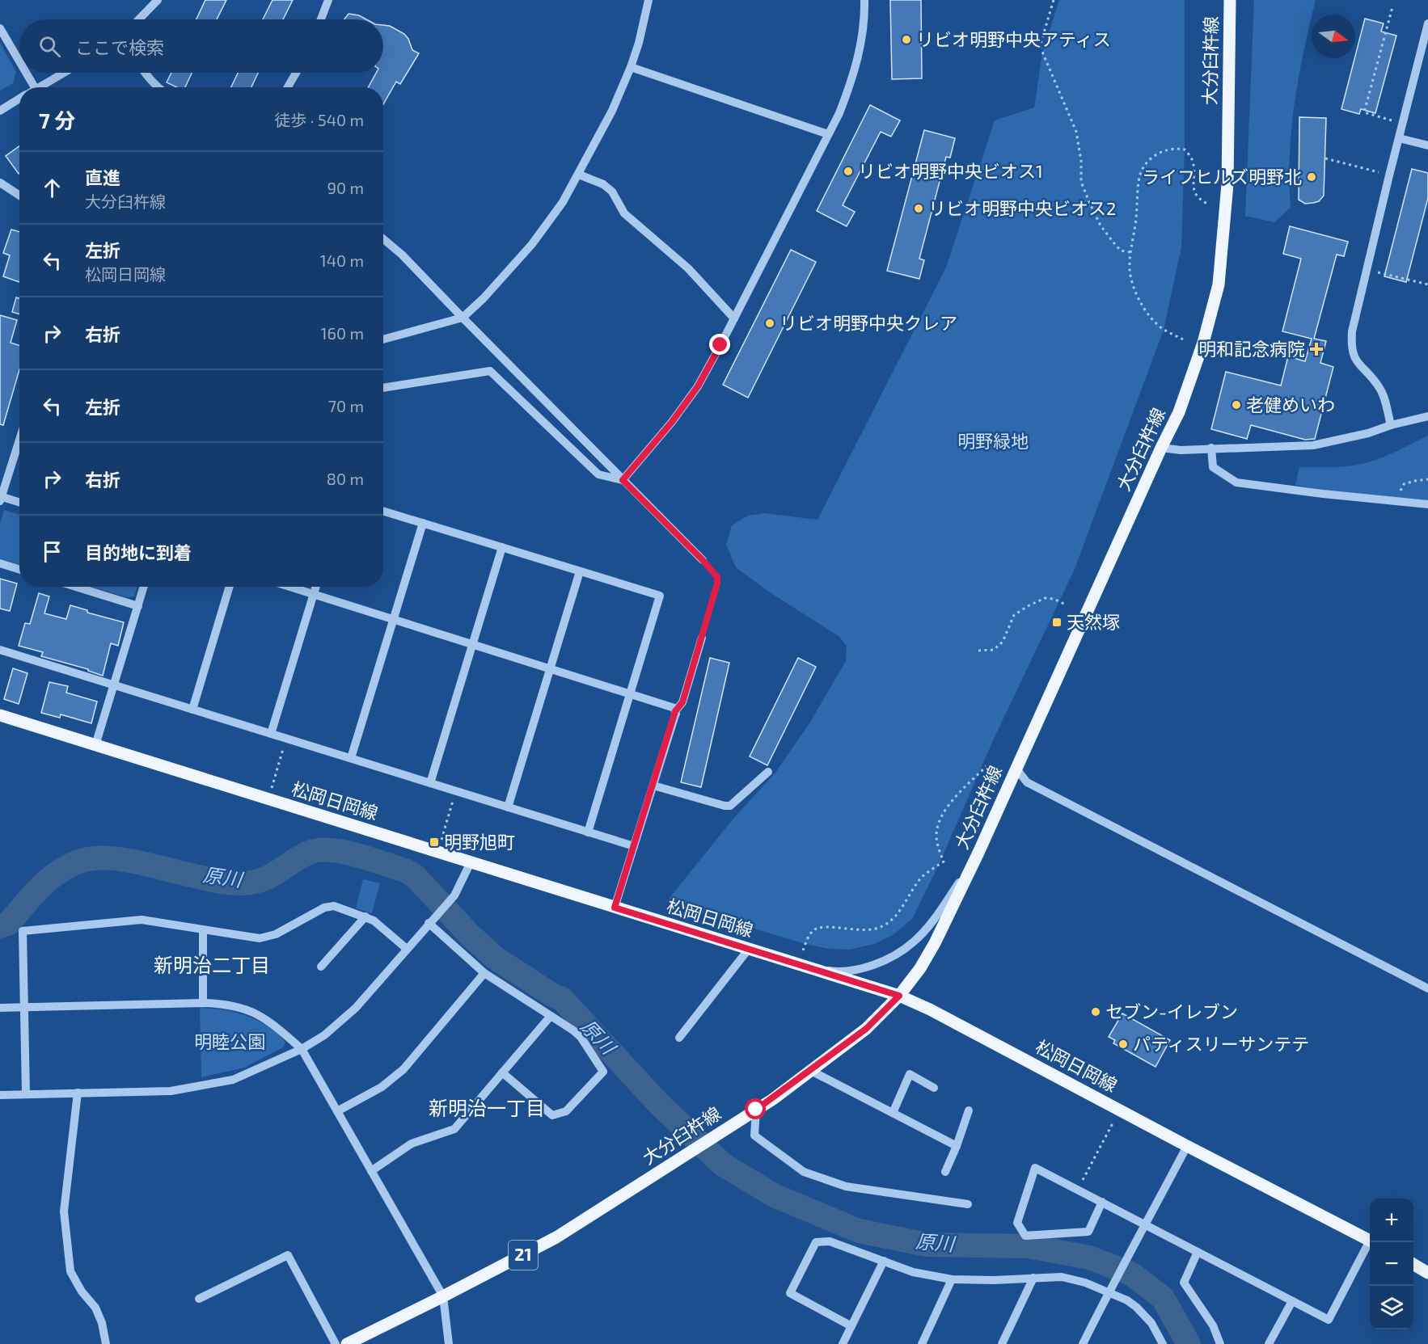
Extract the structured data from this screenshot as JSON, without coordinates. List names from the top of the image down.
{
  "streets": {
    "main road": ["大分臼杵線", "松岡日岡線", "21"]
  },
  "crossings": [
    ["大分臼杵線", "松岡日岡線"]
  ],
  "districts": ["新明治二丁目", "新明治一丁目"],
  "water": ["原川"],
  "parks": ["明野緑地", "明睦公園"],
  "places": {
    "other": [
      "リビオ明野中央アティス",
      "リビオ明野中央ビオス1",
      "ライフヒルズ明野北",
      "リビオ明野中央ビオス2",
      "リビオ明野中央クレア",
      "老健めいわ",
      "セブン-イレブン",
      "パティスリーサンテテ"
    ],
    "health": ["明和記念病院"],
    "transit": ["天然塚", "明野旭町"]
  },
  "north": "right",
  "page": {
    "search": "ここで検索",
    "heading": ["7 分", "徒歩 · 540 m"],
    "list": [
      ["直進", "大分臼杵線", "90 m"],
      ["左折", "松岡日岡線", "140 m"],
      ["右折", "160 m"],
      ["左折", "70 m"],
      ["右折", "80 m"],
      "目的地に到着"
    ],
    "map_buttons": ["+", "−"]
  }
}
